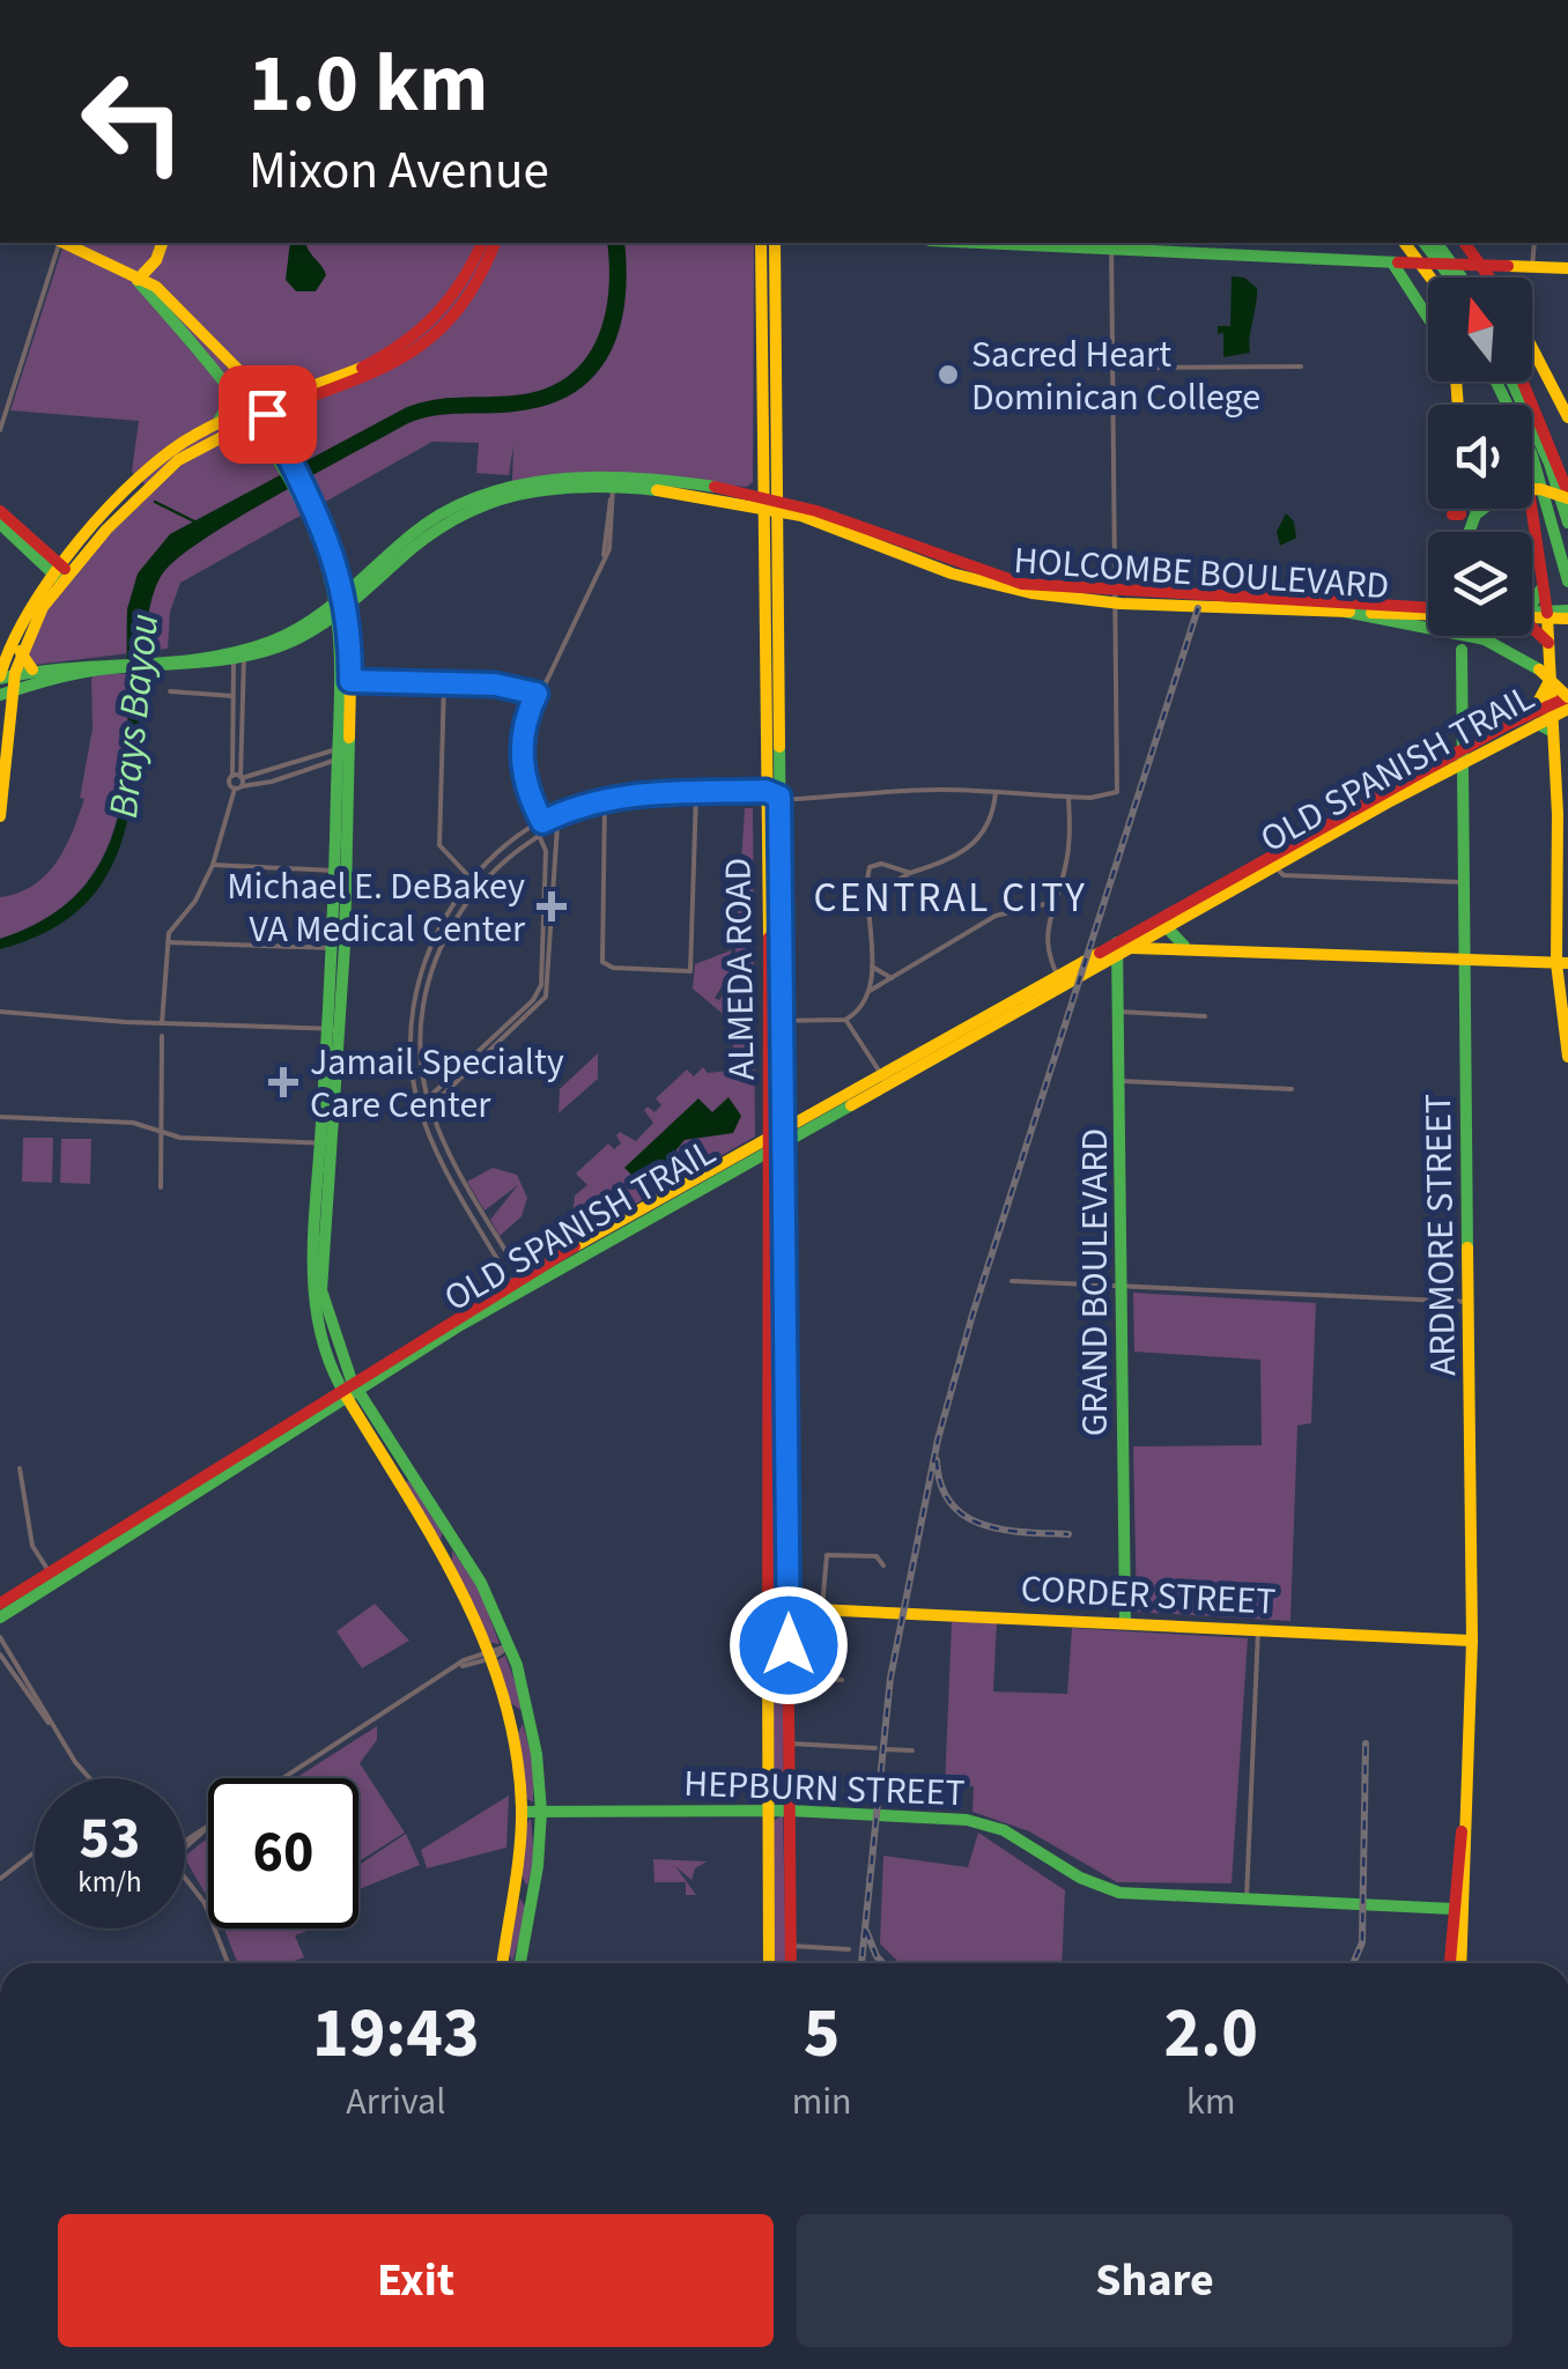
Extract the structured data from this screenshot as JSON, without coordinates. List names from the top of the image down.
{
  "streets": {
    "main road": [
      "HOLCOMBE BOULEVARD",
      "OLD SPANISH TRAIL",
      "ALMEDA ROAD",
      "ARDMORE STREET",
      "GRAND BOULEVARD",
      "CORDER STREET",
      "HEPBURN STREET"
    ]
  },
  "crossings": [
    ["HOLCOMBE BOULEVARD", "ALMEDA ROAD"],
    ["OLD SPANISH TRAIL", "ALMEDA ROAD"],
    ["OLD SPANISH TRAIL", "ARDMORE STREET"],
    ["OLD SPANISH TRAIL", "GRAND BOULEVARD"],
    ["ALMEDA ROAD", "CORDER STREET"],
    ["ALMEDA ROAD", "HEPBURN STREET"],
    ["ARDMORE STREET", "CORDER STREET"],
    ["GRAND BOULEVARD", "CORDER STREET"]
  ],
  "districts": ["CENTRAL CITY"],
  "water": ["Brays Bayou"],
  "places": {
    "other": ["Sacred Heart Dominican College"],
    "health": ["Michael E. DeBakey VA Medical Center", "Jamail Specialty Care Center"]
  },
  "north": "top",
  "page": {
    "turn": ["1.0 km", "Mixon Avenue"],
    "speed": "53 km/h",
    "limit": "60",
    "eta": [
      "19:43",
      "Arrival",
      "5",
      "min",
      "2.0",
      "km"
    ],
    "buttons": ["Exit", "Share"]
  }
}
